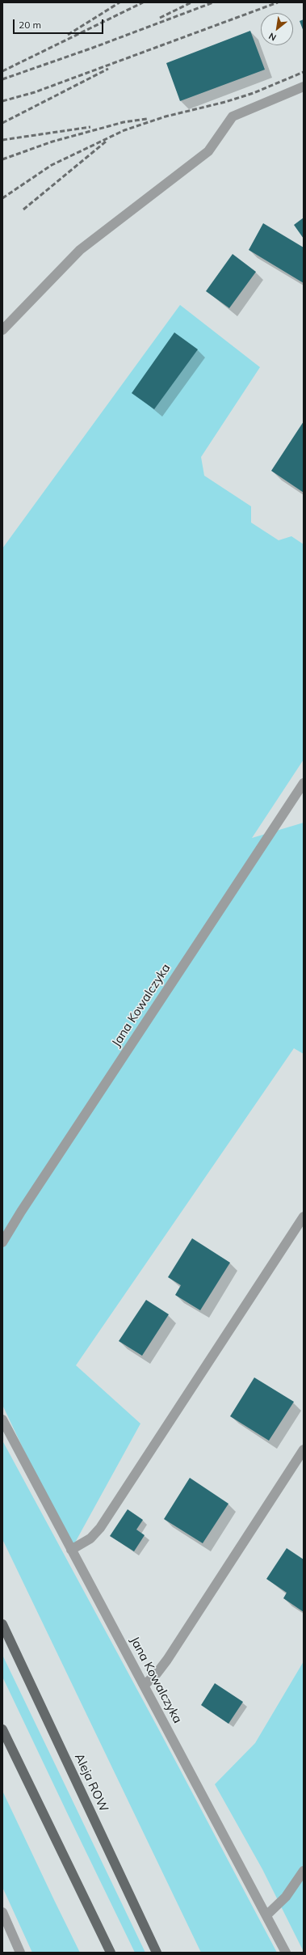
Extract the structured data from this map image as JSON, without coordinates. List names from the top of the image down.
{
  "streets": {
    "main road": ["Aleja ROW"],
    "street": ["Jana Kowalczyka"]
  },
  "scale_bar": "20 m",
  "north": "bottom left"
}
